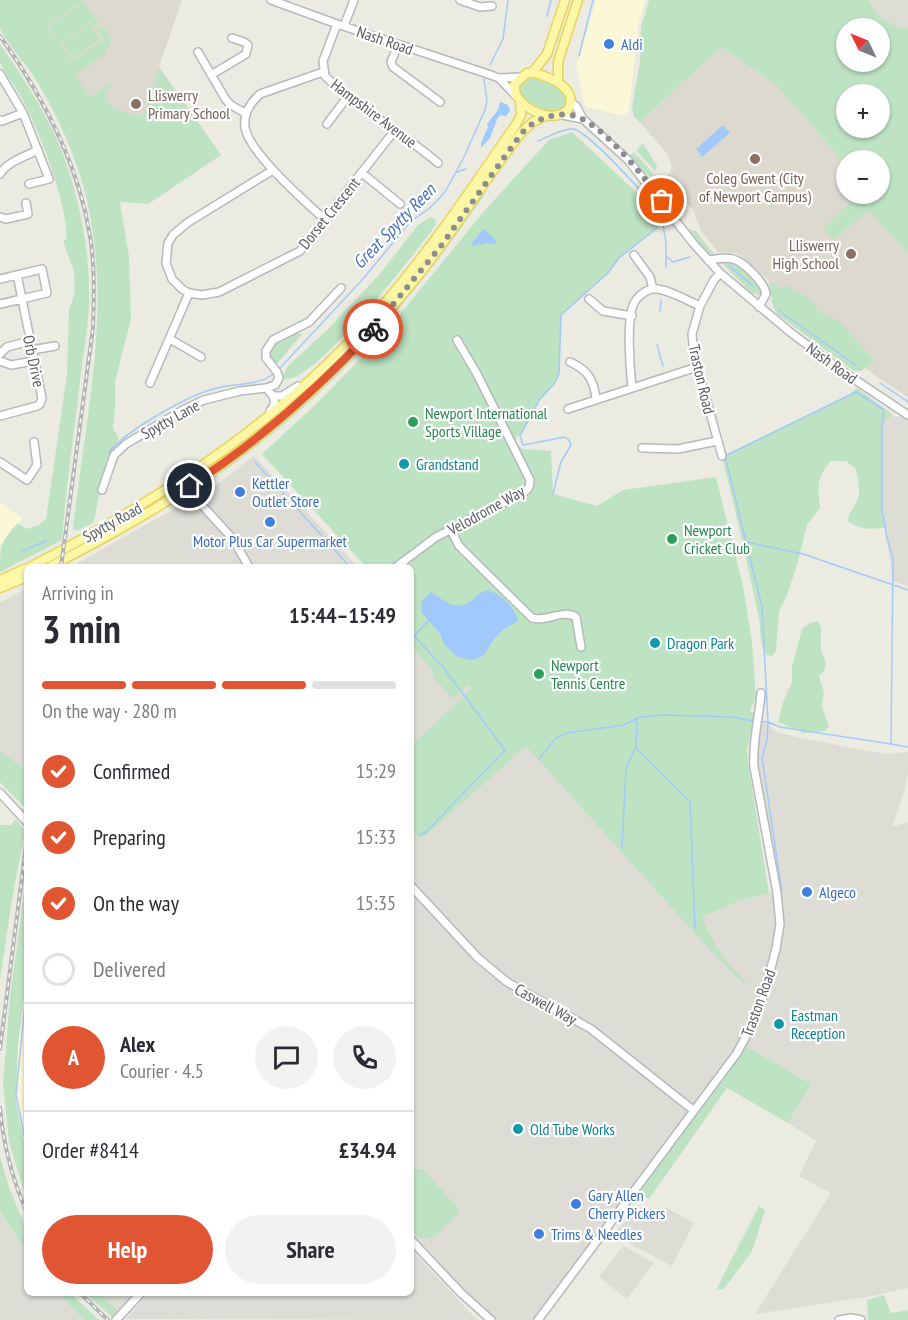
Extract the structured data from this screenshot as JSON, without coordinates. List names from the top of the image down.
{
  "streets": {
    "main road": ["Spytty Road"],
    "street": [
      "Nash Road",
      "Hampshire Avenue",
      "Dorset Crescent",
      "Orb Drive",
      "Traston Road",
      "Spytty Lane",
      "Velodrome Way",
      "Caswell Way"
    ]
  },
  "crossings": [
    ["Nash Road", "Hampshire Avenue"],
    ["Nash Road", "Traston Road"],
    ["Nash Road", "Spytty Road"],
    ["Hampshire Avenue", "Dorset Crescent"],
    ["Traston Road", "Caswell Way"]
  ],
  "water": ["Great Spytty Reen"],
  "places": [
    "Aldi",
    "Lliswerry Primary School",
    "Coleg Gwent (City of Newport Campus)",
    "Lliswerry High School",
    "Newport International Sports Village",
    "Grandstand",
    "Kettler Outlet Store",
    "Motor Plus Car Supermarket",
    "Newport Cricket Club",
    "Dragon Park",
    "Newport Tennis Centre",
    "Algeco",
    "Eastman Reception",
    "Old Tube Works",
    "Gary Allen Cherry Pickers",
    "Trims & Needles"
  ],
  "north": "top left",
  "page": {
    "map_buttons": ["+", "−"],
    "heading": ["3 min", "Arriving in", "15:44–15:49"],
    "panel": [
      "Alex",
      "Courier · 4.5",
      "Order #8414",
      "£34.94"
    ],
    "bar": "On the way · 280 m",
    "list": [
      ["Confirmed", "15:29"],
      ["Preparing", "15:33"],
      ["On the way", "15:35"],
      "Delivered"
    ],
    "round": "A",
    "buttons": ["Help", "Share"]
  }
}
